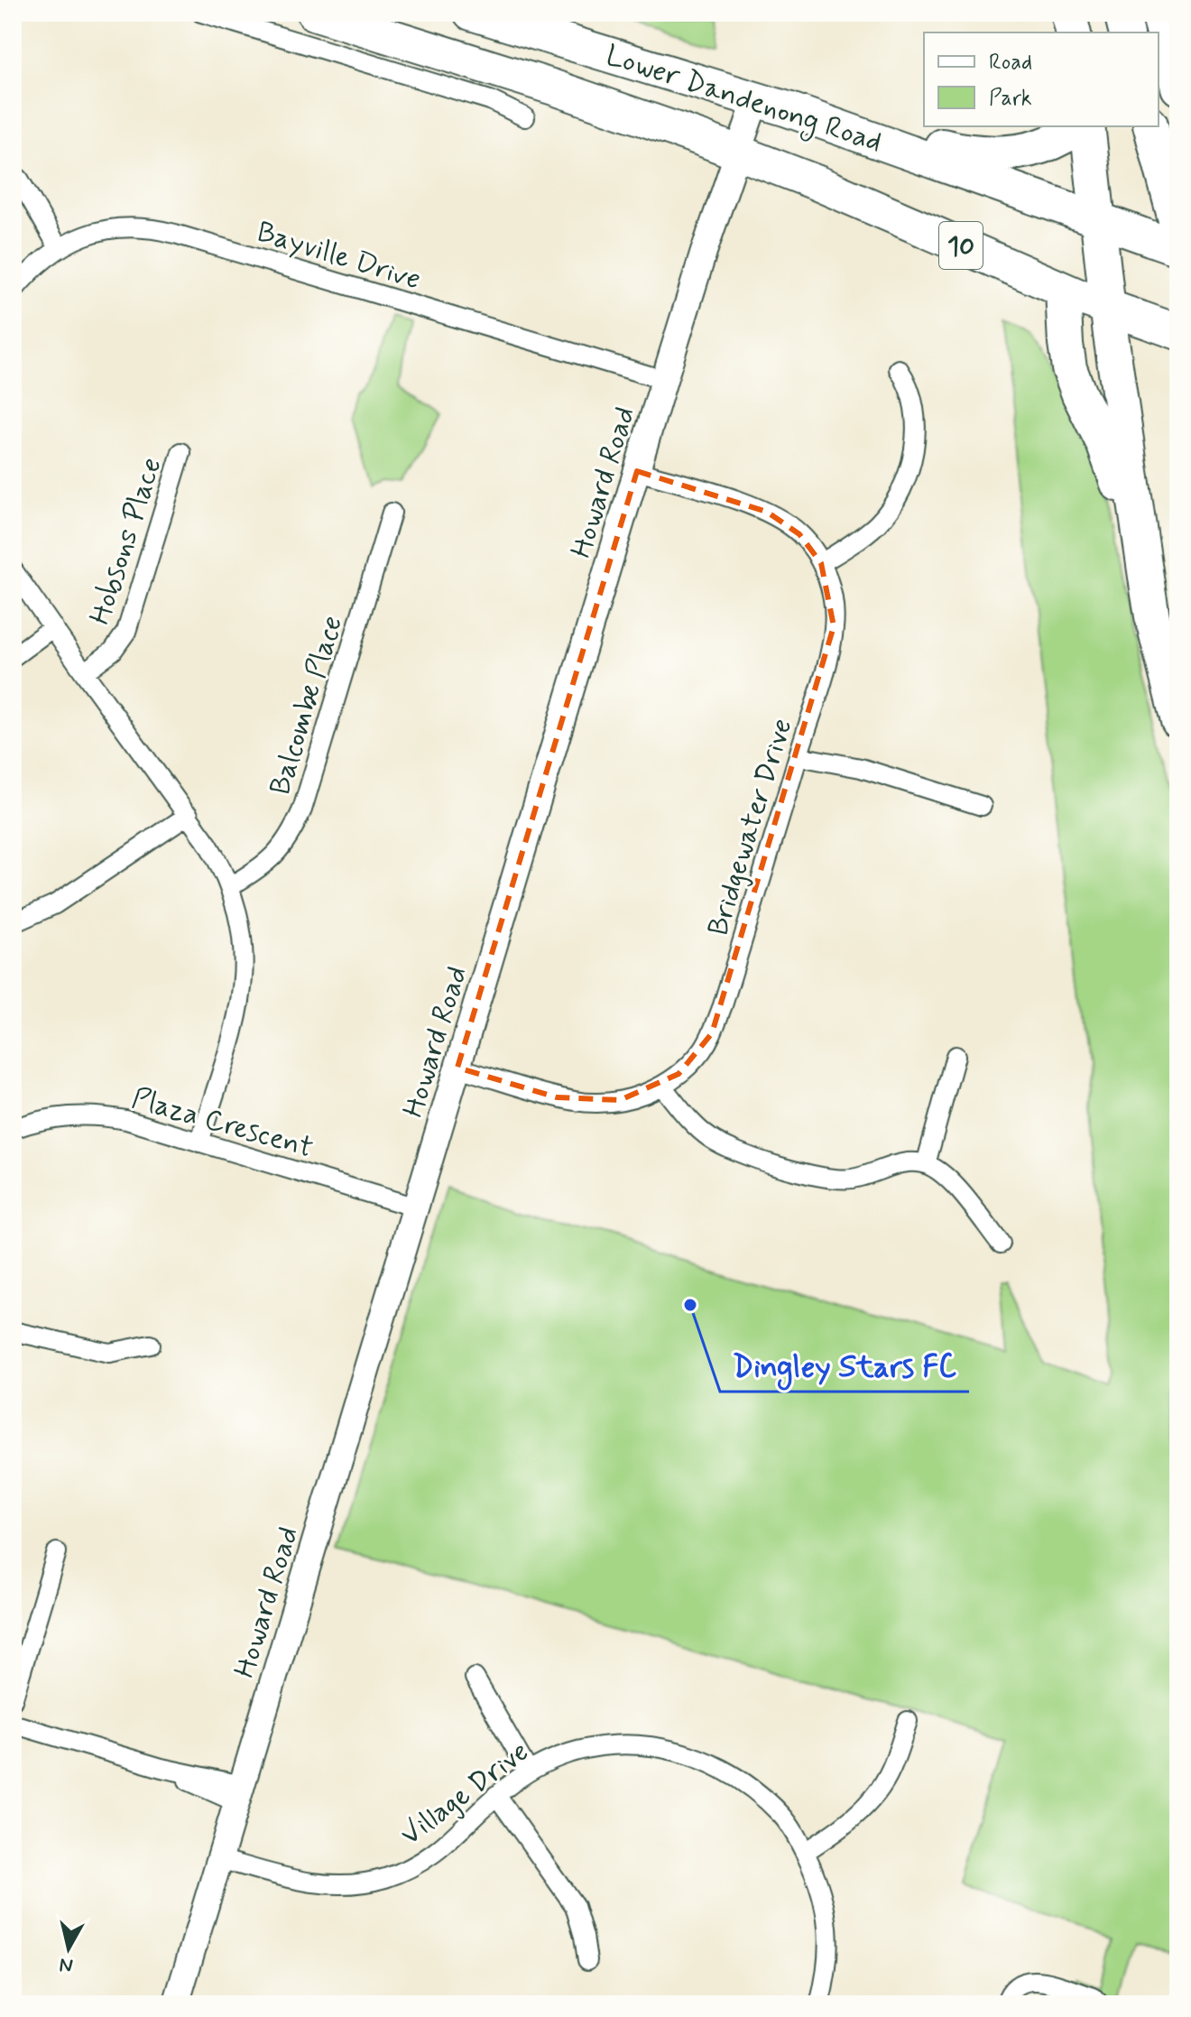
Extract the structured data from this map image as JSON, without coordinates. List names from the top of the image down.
{
  "streets": {
    "highway": ["Lower Dandenong Road", "10"],
    "main road": ["Howard Road"],
    "street": [
      "Bayville Drive",
      "Hobsons Place",
      "Balcombe Place",
      "Bridgewater Drive",
      "Plaza Crescent",
      "Village Drive"
    ]
  },
  "crossings": [
    ["Lower Dandenong Road", "Howard Road"],
    ["Bayville Drive", "Howard Road"],
    ["Howard Road", "Bridgewater Drive"],
    ["Howard Road", "Plaza Crescent"],
    ["Howard Road", "Village Drive"]
  ],
  "places": ["Dingley Stars FC"],
  "legend": ["Road", "Park"],
  "north": "bottom"
}
